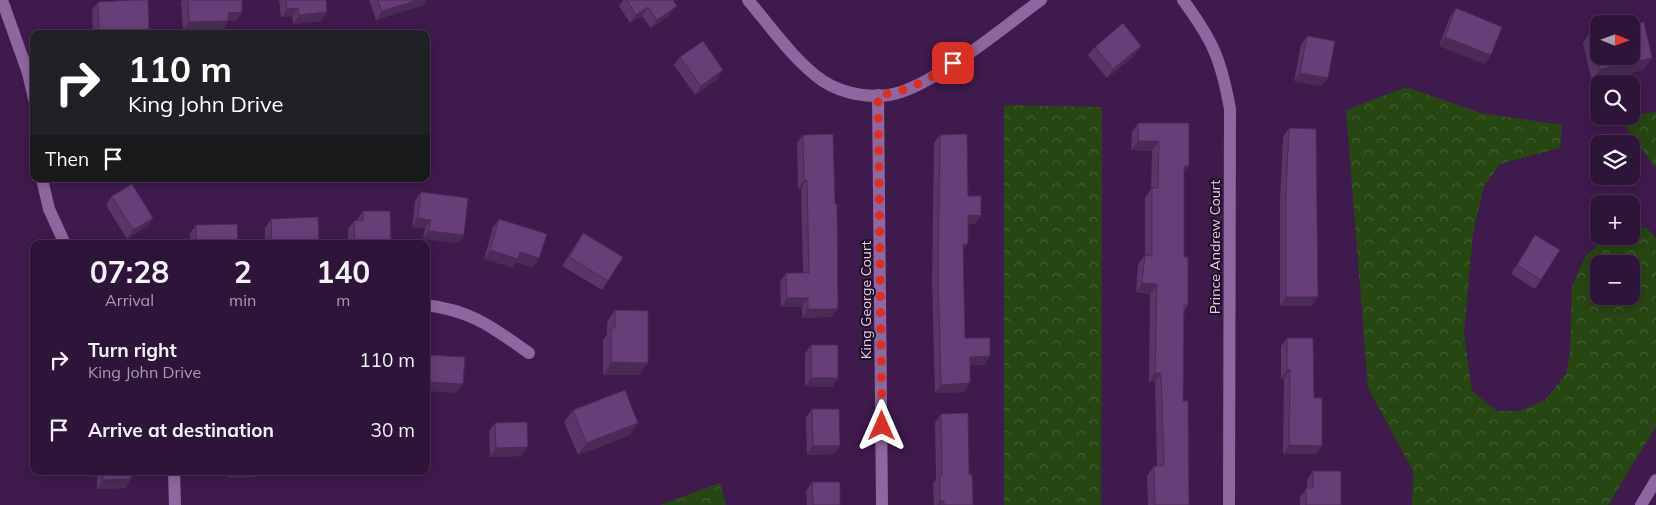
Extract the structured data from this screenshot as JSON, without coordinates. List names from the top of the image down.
{
  "streets": {
    "street": ["Prince Andrew Court", "King George Court"]
  },
  "north": "right",
  "page": {
    "map_buttons": ["+", "−"],
    "turn": ["110 m", "King John Drive"],
    "then": "Then",
    "eta": [
      "07:28",
      "Arrival",
      "2",
      "min",
      "140",
      "m"
    ],
    "list": [
      {
        "name": "Turn right",
        "note": "King John Drive",
        "value": "110 m"
      },
      {
        "name": "Arrive at destination",
        "value": "30 m"
      }
    ]
  }
}
